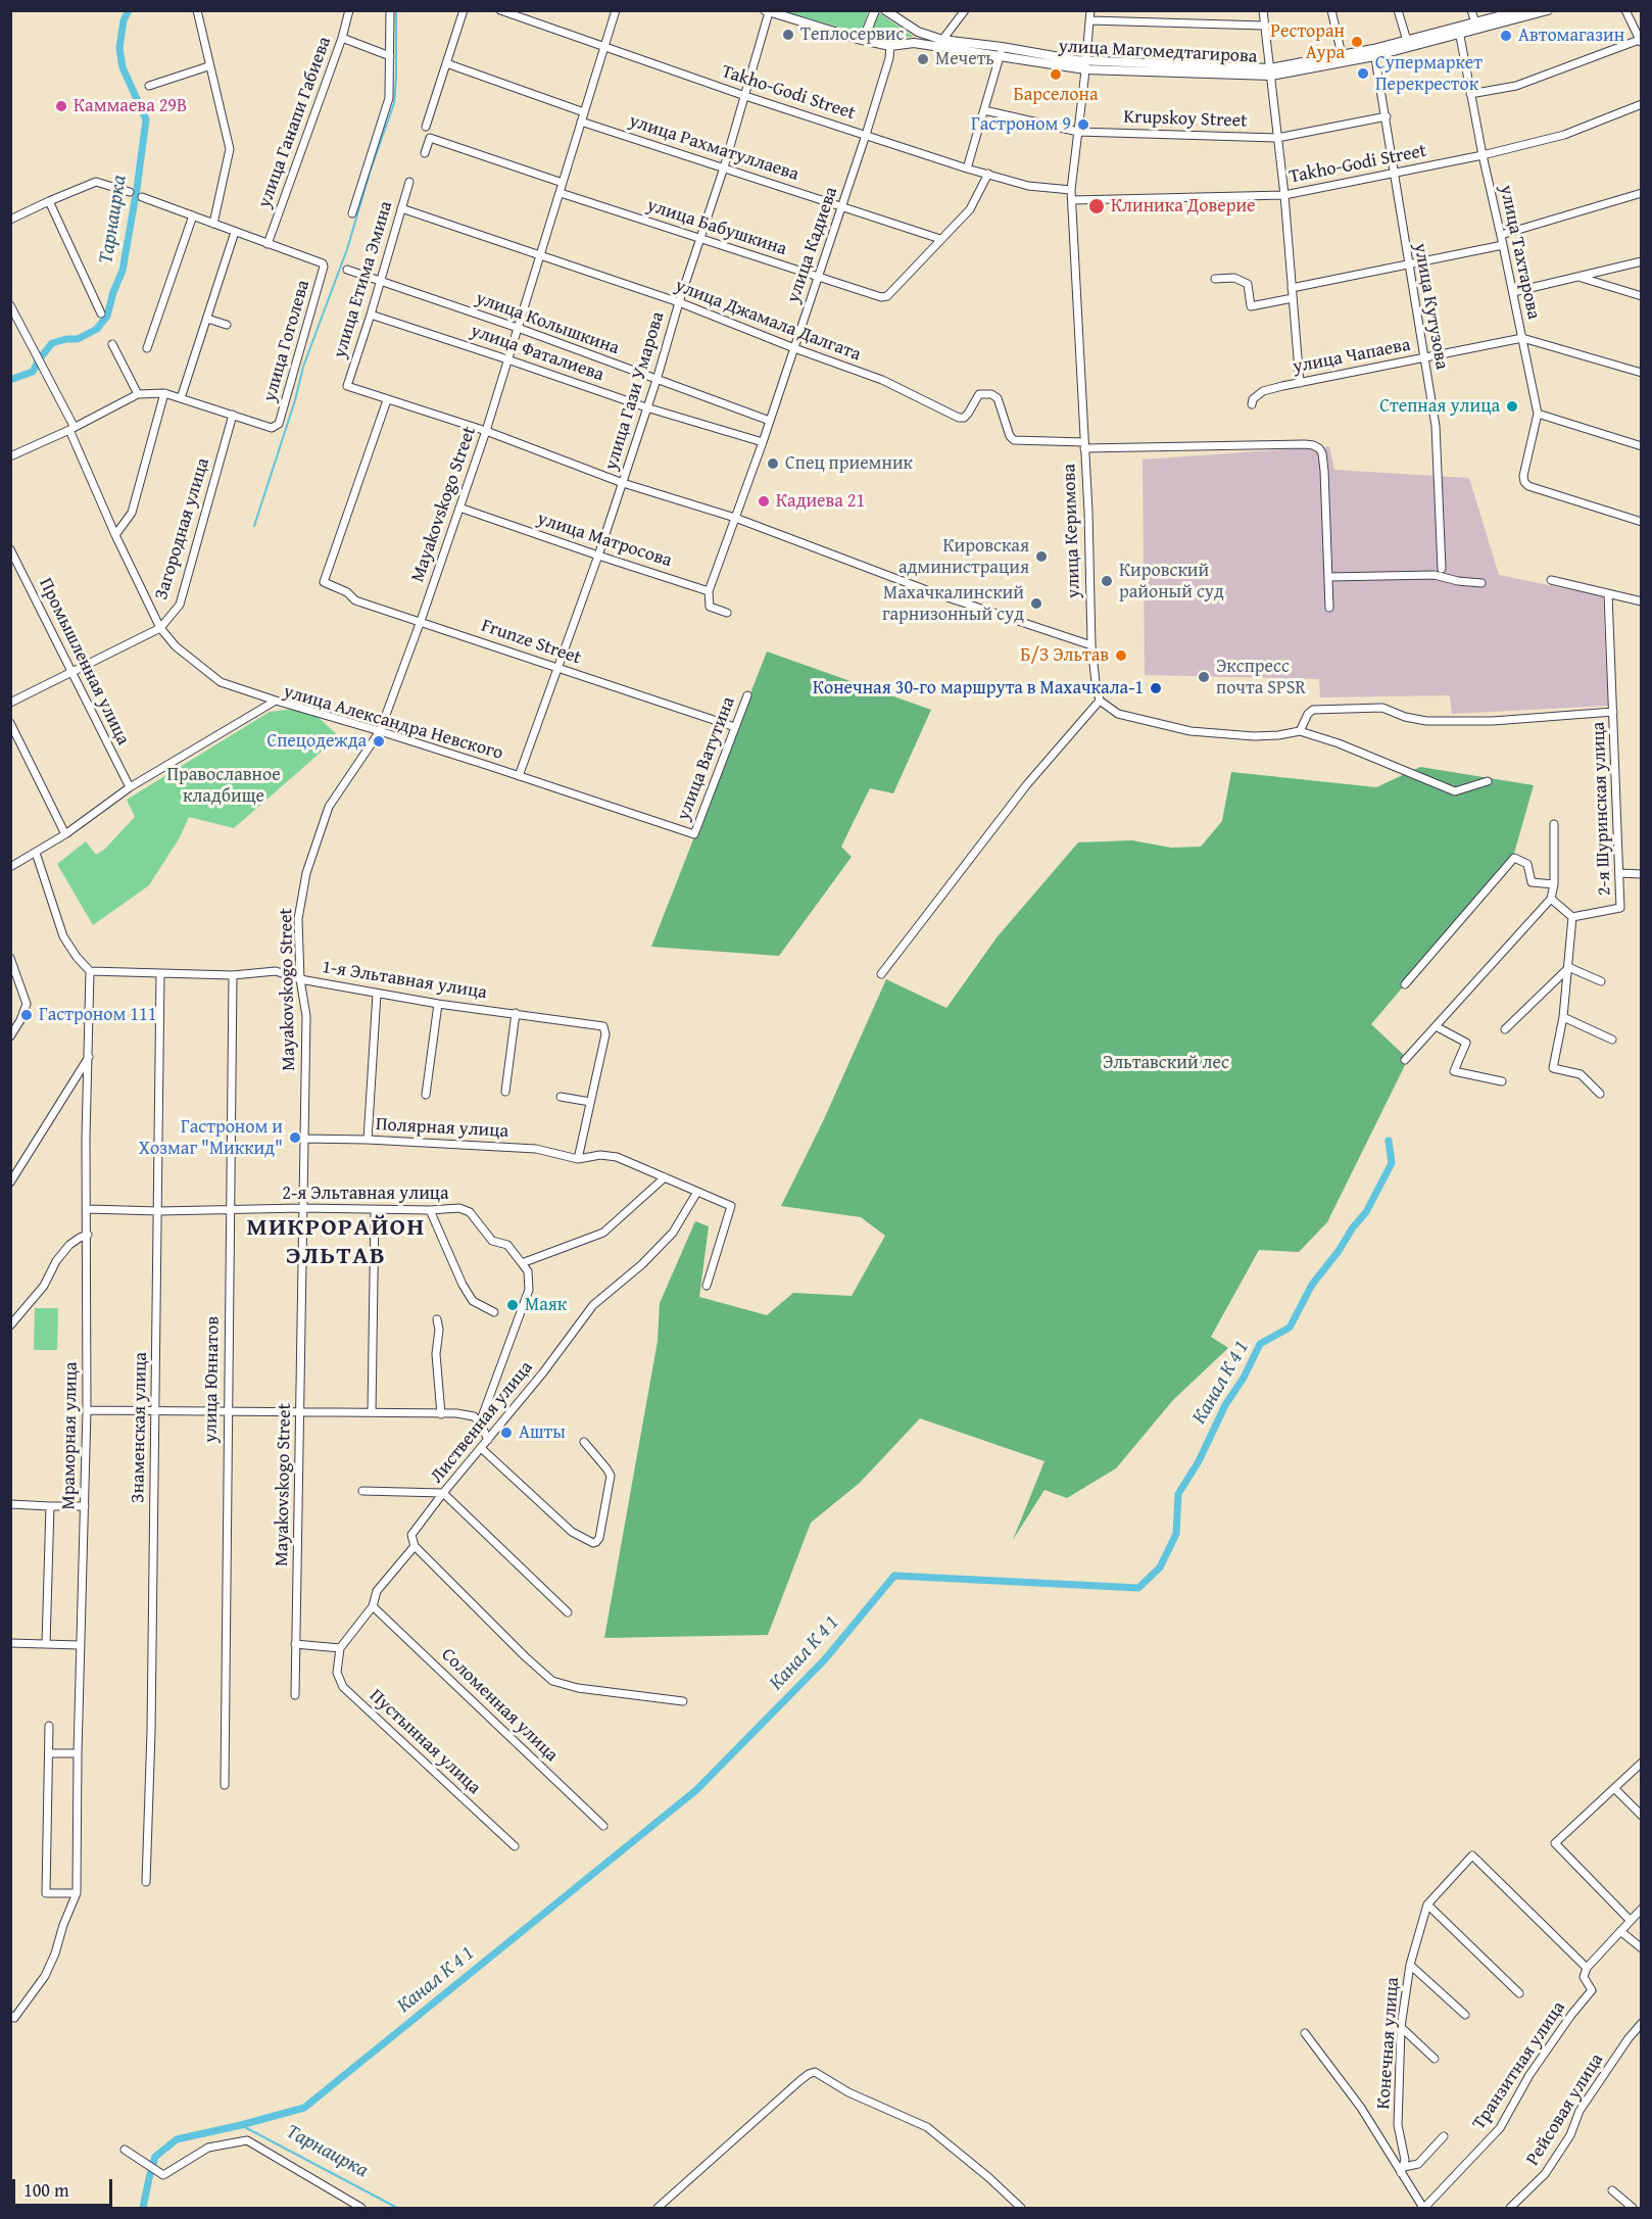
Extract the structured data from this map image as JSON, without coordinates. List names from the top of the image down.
{
  "streets": {
    "main road": ["улица Магомедтагирова"],
    "street": [
      "Takho-Godi Street",
      "Krupskoy Street",
      "улица Ганапи Габиева",
      "улица Рахматуллаева",
      "улица Бабушкина",
      "улица Кадиева",
      "улица Тахтарова",
      "улица Етима Эмина",
      "улица Кутузова",
      "улица Джамала Далгата",
      "улица Колышкина",
      "улица Гоголева",
      "улица Фаталиева",
      "улица Чапаева",
      "улица Гази Умарова",
      "Mayakovskogo Street",
      "Загородная улица",
      "улица Керимова",
      "улица Матросова",
      "Frunze Street",
      "Промышленная улица",
      "улица Александра Невского",
      "улица Ватутина",
      "2-я Шуринская улица",
      "1-я Эльтавная улица",
      "Полярная улица",
      "2-я Эльтавная улица",
      "улица Юннатов",
      "Лиственная улица",
      "Знаменская улица",
      "Мраморная улица",
      "Соломенная улица",
      "Пустынная улица",
      "Конечная улица",
      "Транзитная улица",
      "Рейсовая улица"
    ]
  },
  "crossings": [
    ["улица Магомедтагирова", "улица Кадиева"],
    ["улица Магомедтагирова", "улица Тахтарова"],
    ["улица Магомедтагирова", "улица Кутузова"],
    ["улица Магомедтагирова", "улица Гази Умарова"],
    ["улица Магомедтагирова", "улица Керимова"],
    ["Takho-Godi Street", "улица Бабушкина"],
    ["Takho-Godi Street", "улица Кадиева"],
    ["Takho-Godi Street", "улица Тахтарова"],
    ["Takho-Godi Street", "улица Кутузова"],
    ["Takho-Godi Street", "улица Гази Умарова"],
    ["Takho-Godi Street", "Mayakovskogo Street"],
    ["Takho-Godi Street", "улица Керимова"],
    ["Krupskoy Street", "улица Кутузова"],
    ["Krupskoy Street", "улица Керимова"],
    ["улица Ганапи Габиева", "улица Гоголева"],
    ["улица Рахматуллаева", "улица Бабушкина"],
    ["улица Рахматуллаева", "улица Кадиева"],
    ["улица Рахматуллаева", "улица Гази Умарова"],
    ["улица Рахматуллаева", "Mayakovskogo Street"],
    ["улица Бабушкина", "улица Кадиева"],
    ["улица Бабушкина", "улица Гази Умарова"],
    ["улица Бабушкина", "Mayakovskogo Street"],
    ["улица Кадиева", "улица Джамала Далгата"],
    ["улица Кадиева", "улица Колышкина"],
    ["улица Кадиева", "улица Фаталиева"],
    ["улица Кадиева", "улица Матросова"],
    ["улица Тахтарова", "улица Чапаева"],
    ["улица Етима Эмина", "улица Джамала Далгата"],
    ["улица Етима Эмина", "улица Колышкина"],
    ["улица Етима Эмина", "улица Фаталиева"],
    ["улица Етима Эмина", "Frunze Street"],
    ["улица Кутузова", "улица Чапаева"],
    ["улица Джамала Далгата", "улица Гази Умарова"],
    ["улица Джамала Далгата", "Mayakovskogo Street"],
    ["улица Джамала Далгата", "улица Керимова"],
    ["улица Колышкина", "улица Гази Умарова"],
    ["улица Колышкина", "Mayakovskogo Street"],
    ["улица Гоголева", "Загородная улица"],
    ["улица Фаталиева", "улица Гази Умарова"],
    ["улица Фаталиева", "Mayakovskogo Street"],
    ["улица Гази Умарова", "улица Матросова"],
    ["улица Гази Умарова", "Frunze Street"],
    ["улица Гази Умарова", "улица Александра Невского"],
    ["Mayakovskogo Street", "улица Матросова"],
    ["Mayakovskogo Street", "Frunze Street"],
    ["Mayakovskogo Street", "улица Александра Невского"],
    ["Mayakovskogo Street", "1-я Эльтавная улица"],
    ["Mayakovskogo Street", "Полярная улица"],
    ["Mayakovskogo Street", "2-я Эльтавная улица"],
    ["Загородная улица", "Промышленная улица"],
    ["Frunze Street", "улица Ватутина"],
    ["Промышленная улица", "улица Александра Невского"],
    ["улица Александра Невского", "улица Ватутина"],
    ["1-я Эльтавная улица", "улица Юннатов"],
    ["1-я Эльтавная улица", "Знаменская улица"],
    ["1-я Эльтавная улица", "Мраморная улица"],
    ["Полярная улица", "Лиственная улица"],
    ["2-я Эльтавная улица", "улица Юннатов"],
    ["2-я Эльтавная улица", "Знаменская улица"],
    ["2-я Эльтавная улица", "Мраморная улица"],
    ["Лиственная улица", "Соломенная улица"],
    ["Лиственная улица", "Пустынная улица"],
    ["Конечная улица", "Транзитная улица"]
  ],
  "districts": ["МИКРОРАЙОН ЭЛЬТАВ"],
  "water": ["Тарнаирка", "Канал К 4 1"],
  "parks": ["Православное кладбище", "Эльтавский лес"],
  "places": [
    "Теплосервис",
    "Автомагазин",
    "Ресторан Аура",
    "Мечеть",
    "Супермаркет Перекресток",
    "Барселона",
    "Каммаева 29В",
    "Гастроном 9",
    "Клиника Доверие",
    "Степная улица",
    "Спец приемник",
    "Кадиева 21",
    "Кировская администрация",
    "Кировский районый суд",
    "Махачкалинский гарнизонный суд",
    "Б/З Эльтав",
    "Экспресс почта SPSR",
    "Конечная 30-го маршрута в Махачкала-1",
    "Спецодежда",
    "Гастроном 111",
    "Гастроном и Хозмаг \"Миккид\"",
    "Маяк",
    "Ашты"
  ],
  "scale_bar": "100 m"
}
